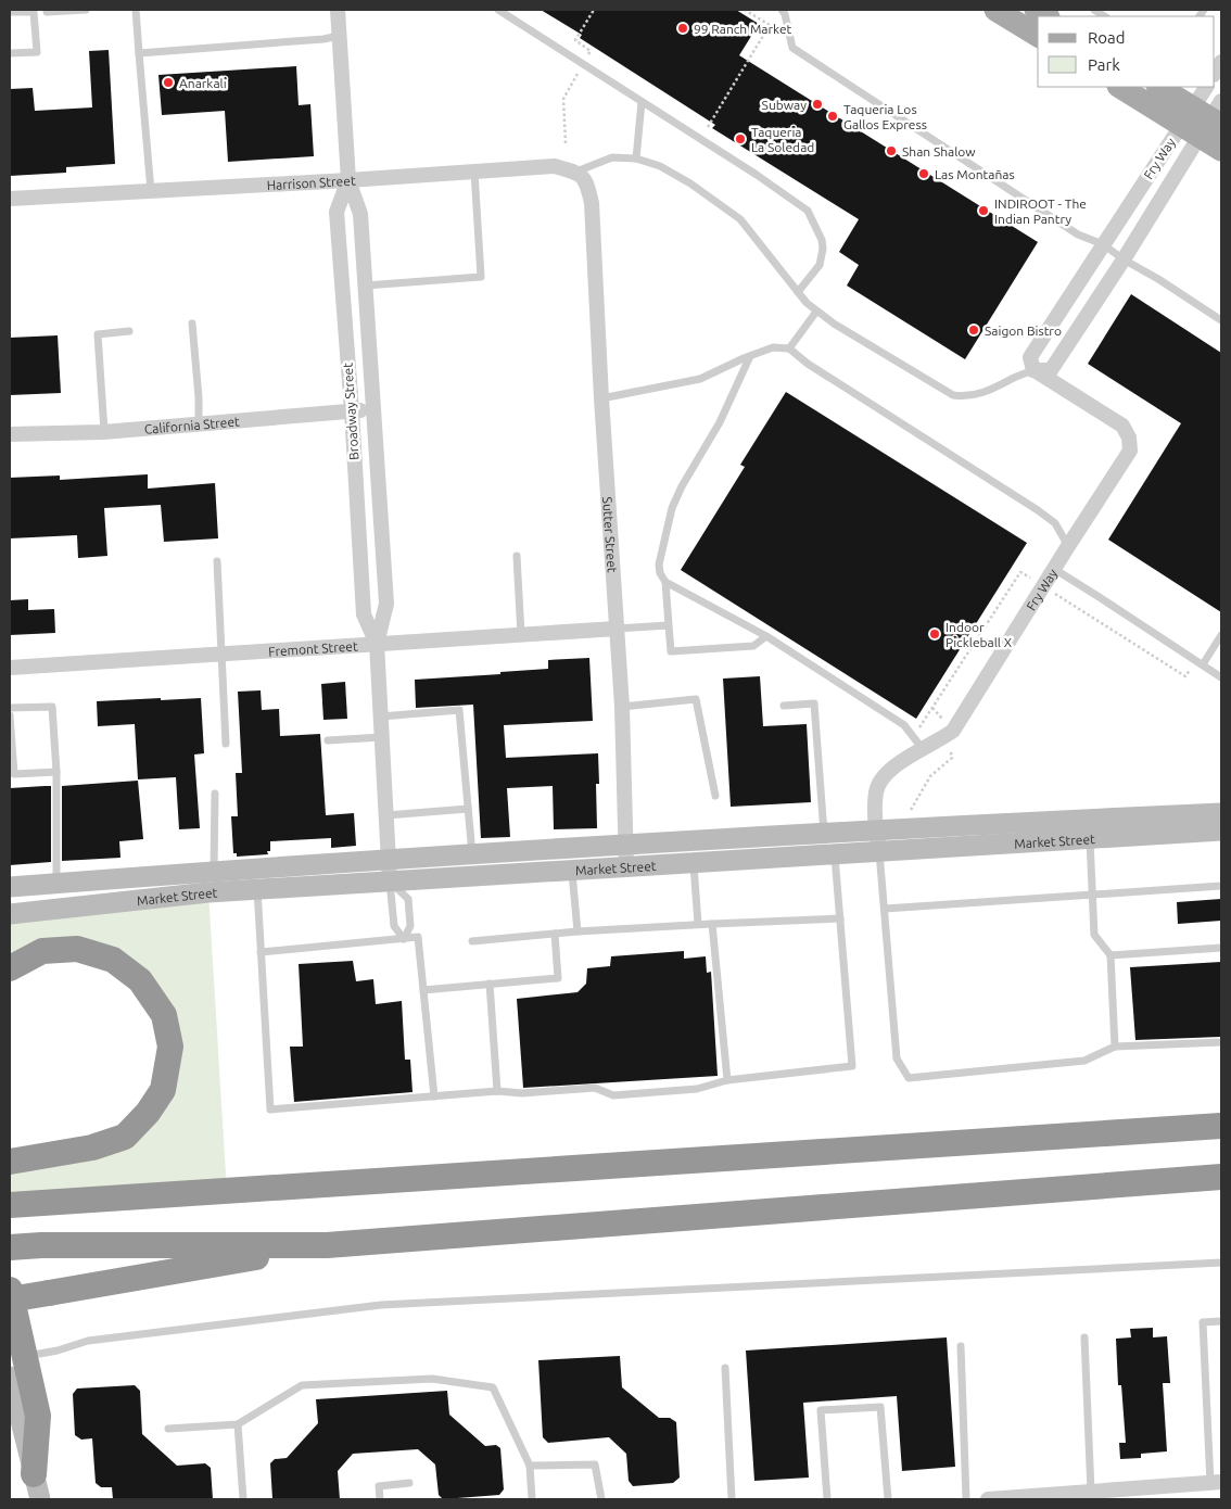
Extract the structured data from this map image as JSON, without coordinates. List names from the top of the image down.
{
  "streets": {
    "main road": ["Market Street"],
    "street": [
      "Fry Way",
      "Harrison Street",
      "Broadway Street",
      "California Street",
      "Sutter Street",
      "Fremont Street"
    ]
  },
  "crossings": [
    ["Fry Way", "Market Street"],
    ["Harrison Street", "Broadway Street"],
    ["Harrison Street", "Sutter Street"],
    ["Broadway Street", "California Street"],
    ["Broadway Street", "Fremont Street"],
    ["Broadway Street", "Market Street"],
    ["Sutter Street", "Fremont Street"],
    ["Sutter Street", "Market Street"]
  ],
  "places": [
    "99 Ranch Market",
    "Anarkali",
    "Subway",
    "Taqueria Los Gallos Express",
    "Taqueria La Soledad",
    "Shan Shalow",
    "Las Montañas",
    "INDIROOT - The Indian Pantry",
    "Saigon Bistro",
    "Indoor Pickleball X"
  ],
  "legend": ["Road", "Park"]
}
